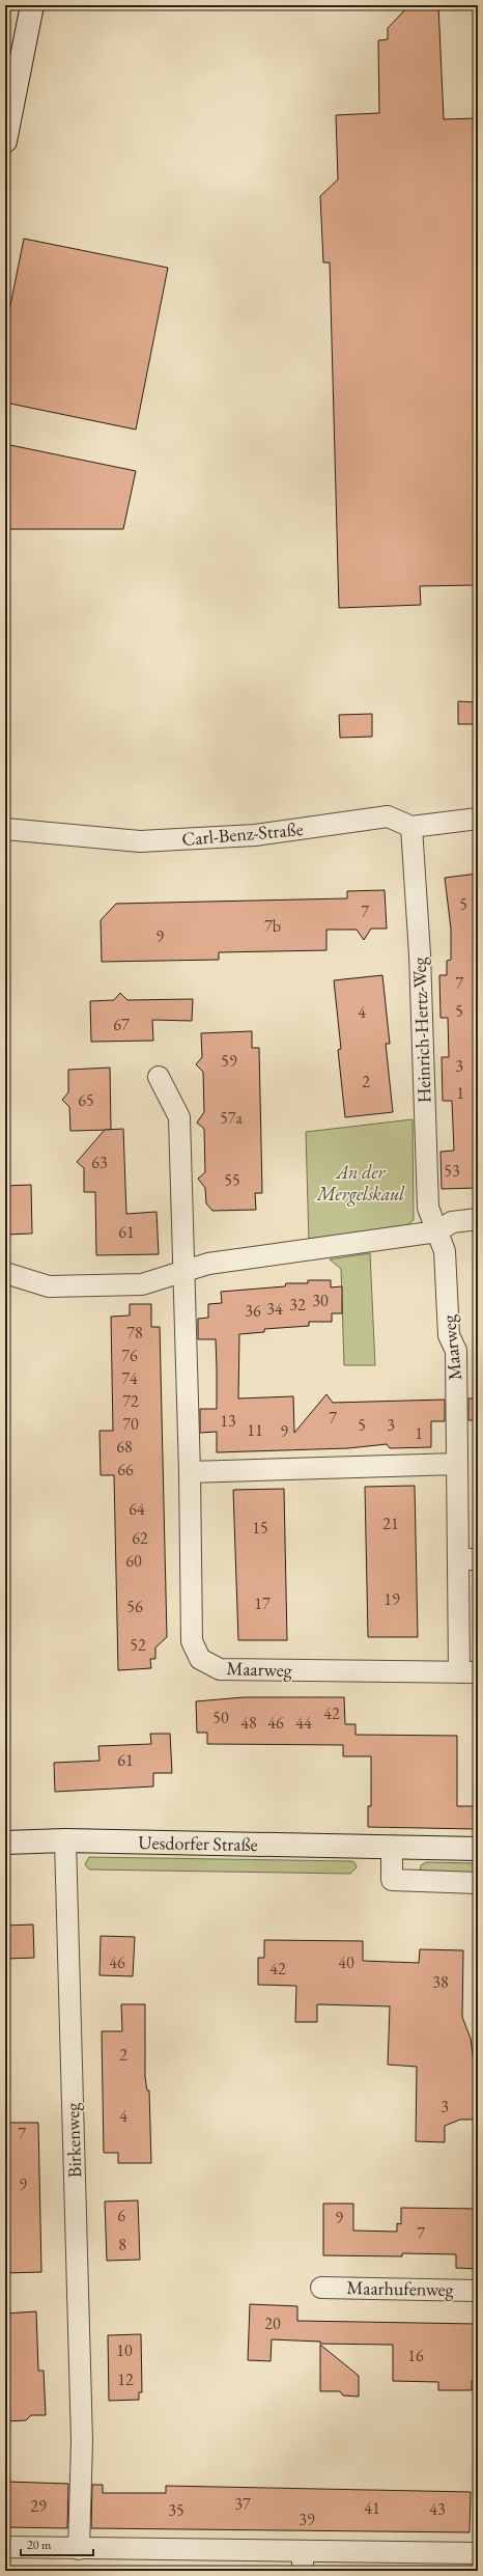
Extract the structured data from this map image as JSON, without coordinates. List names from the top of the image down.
{
  "streets": {
    "street": [
      "Carl-Benz-Straße",
      "Heinrich-Hertz-Weg",
      "Maarweg",
      "Uesdorfer Straße",
      "Birkenweg",
      "Maarhufenweg"
    ]
  },
  "crossings": [
    ["Carl-Benz-Straße", "Heinrich-Hertz-Weg"],
    ["Heinrich-Hertz-Weg", "Maarweg"],
    ["Uesdorfer Straße", "Birkenweg"]
  ],
  "parks": ["An der Mergelskaul"],
  "house_numbers": [
    "5",
    "7",
    "7b",
    "9",
    "7",
    "5",
    "4",
    "67",
    "59",
    "3",
    "2",
    "1",
    "65",
    "57a",
    "63",
    "53",
    "55",
    "61",
    "30",
    "32",
    "34",
    "36",
    "78",
    "76",
    "74",
    "72",
    "7",
    "13",
    "70",
    "5",
    "3",
    "11",
    "9",
    "1",
    "68",
    "66",
    "64",
    "21",
    "15",
    "62",
    "60",
    "19",
    "17",
    "56",
    "52",
    "42",
    "50",
    "48",
    "46",
    "44",
    "61",
    "46",
    "40",
    "42",
    "38",
    "2",
    "3",
    "4",
    "7",
    "9",
    "6",
    "9",
    "7",
    "8",
    "20",
    "10",
    "16",
    "12",
    "37",
    "29",
    "41",
    "43",
    "35",
    "39"
  ],
  "scale_bar": "20 m"
}
